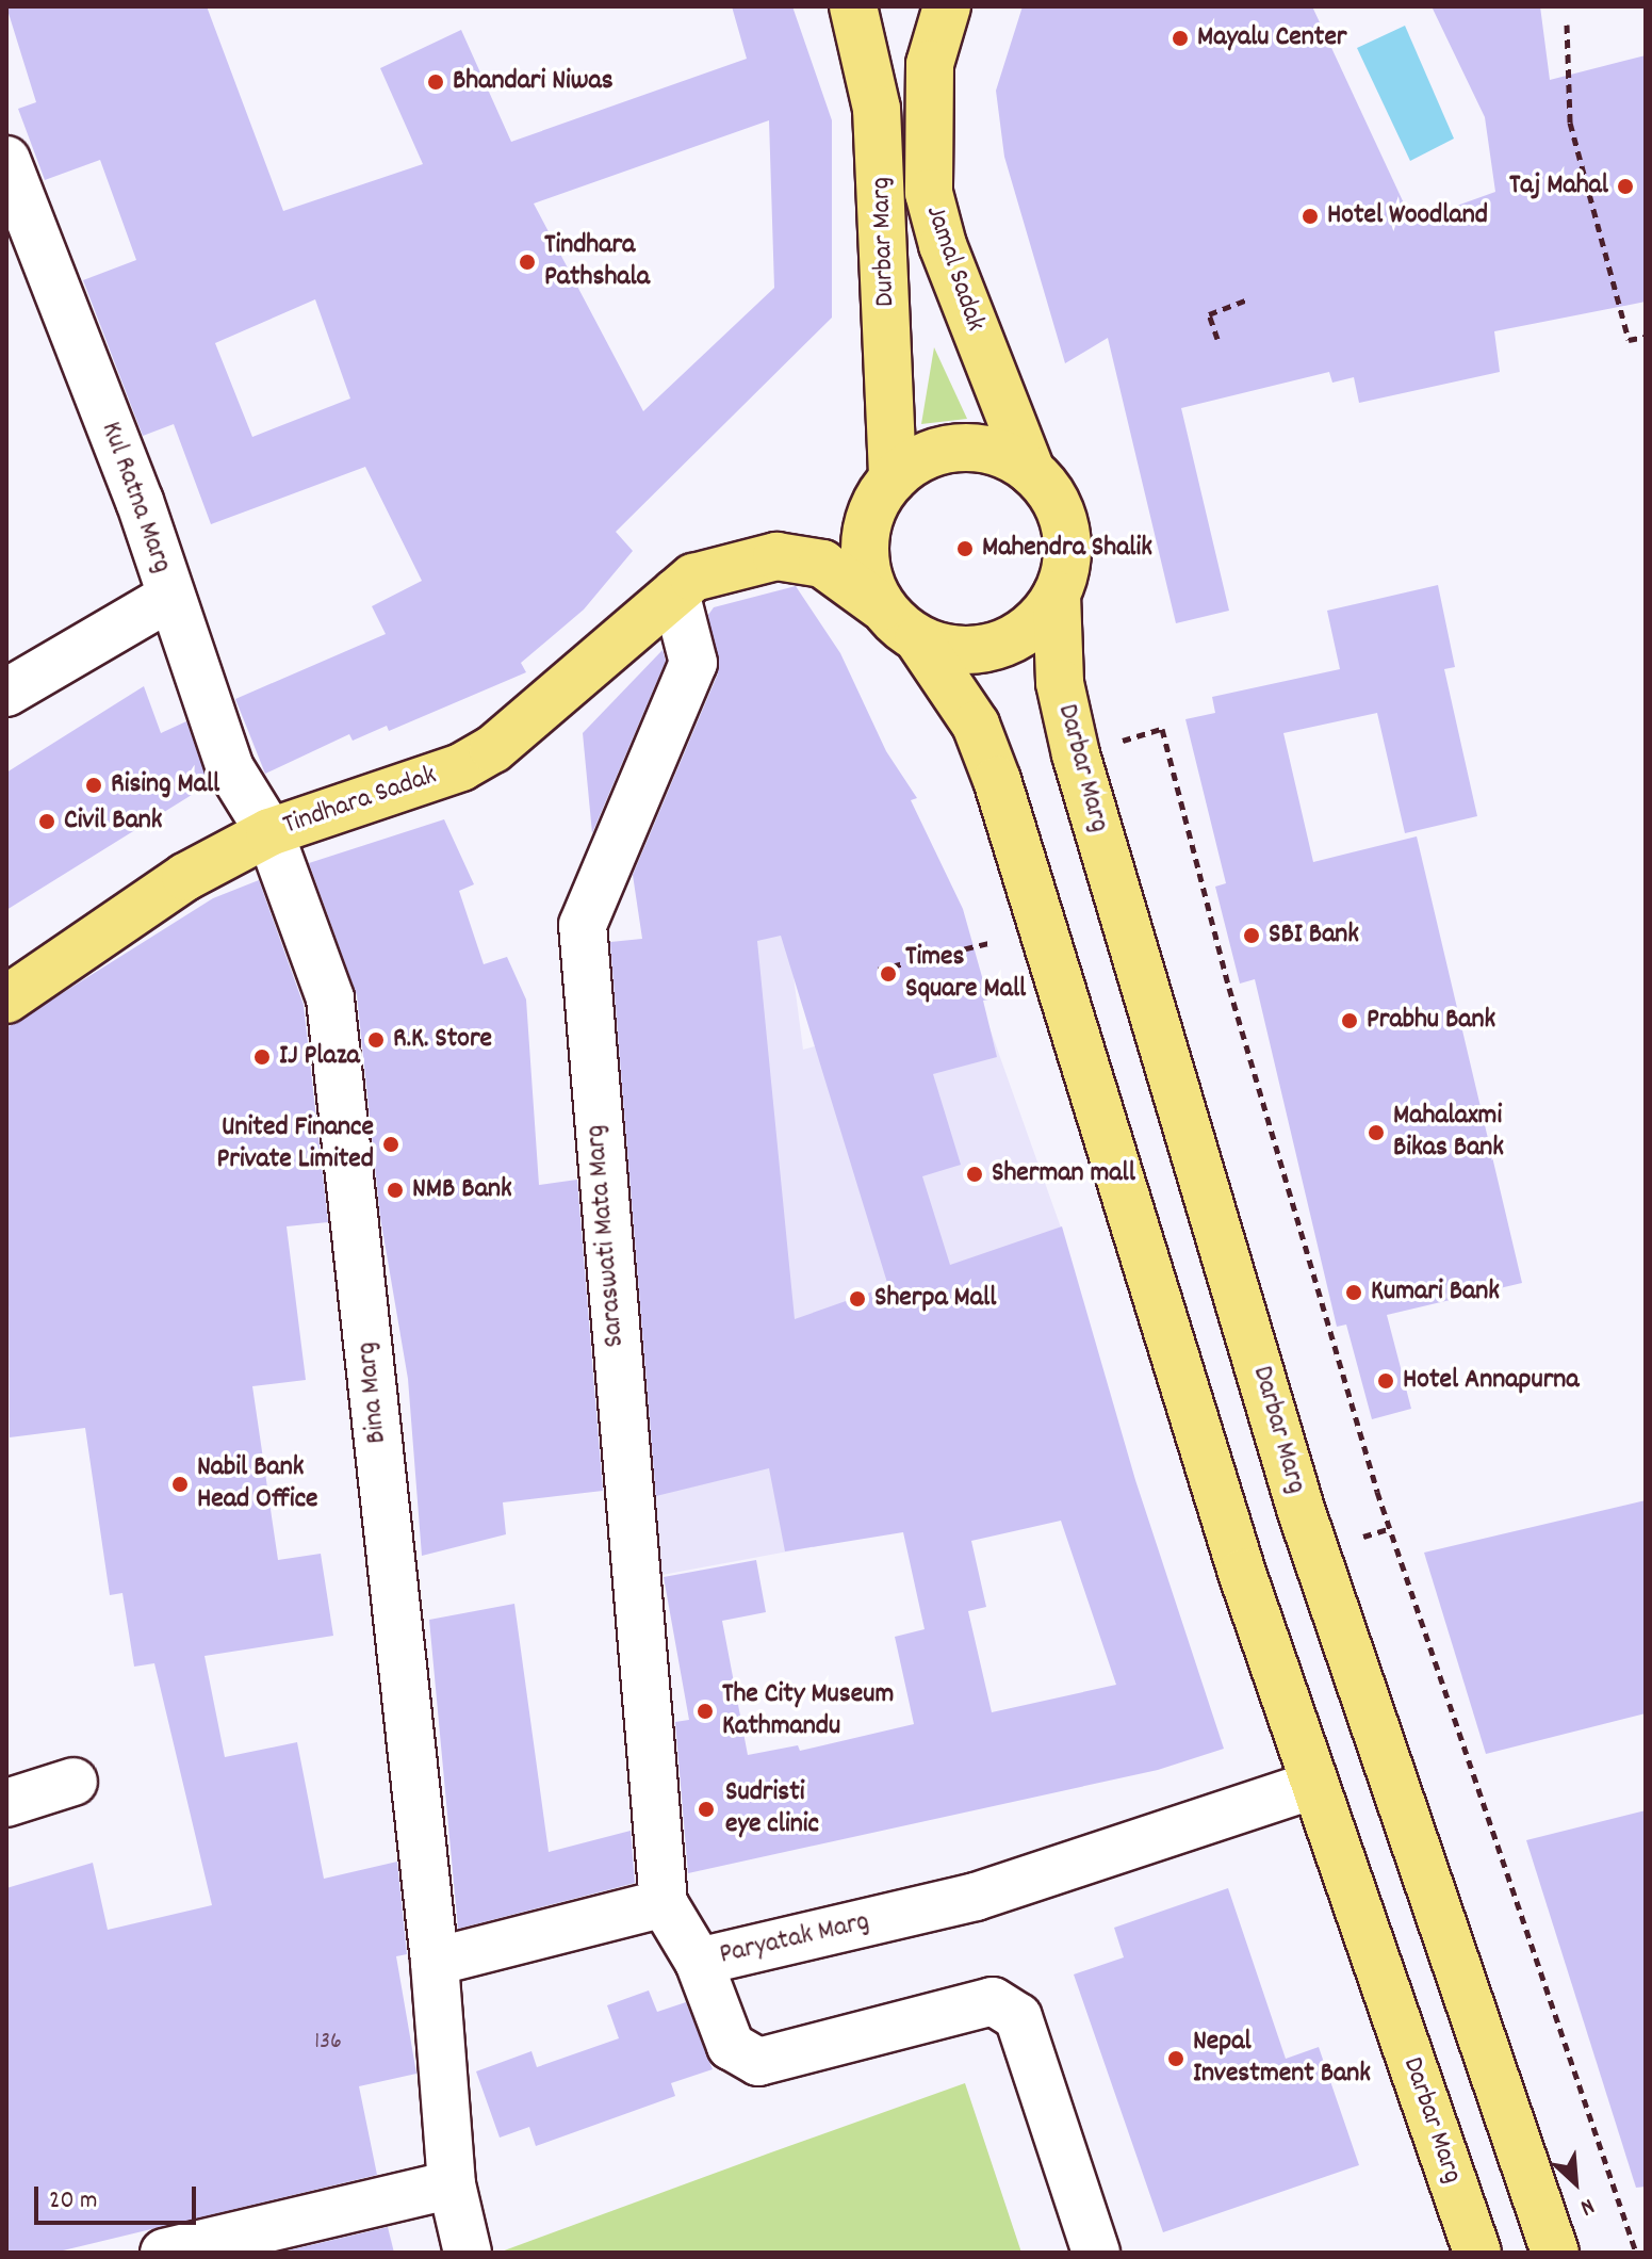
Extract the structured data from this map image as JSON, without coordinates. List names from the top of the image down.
{
  "streets": {
    "main road": [
      "Durbar Marg",
      "Jamal Sadak",
      "Darbar Marg",
      "Tindhara Sadak"
    ],
    "street": [
      "Kul Ratna Marg",
      "Saraswati Mata Marg",
      "Bina Marg",
      "Paryatak Marg"
    ]
  },
  "crossings": [
    ["Durbar Marg", "Jamal Sadak"],
    ["Durbar Marg", "Darbar Marg"],
    ["Jamal Sadak", "Darbar Marg"],
    ["Kul Ratna Marg", "Tindhara Sadak"],
    ["Kul Ratna Marg", "Bina Marg"],
    ["Darbar Marg", "Paryatak Marg"],
    ["Tindhara Sadak", "Saraswati Mata Marg"],
    ["Tindhara Sadak", "Bina Marg"],
    ["Saraswati Mata Marg", "Paryatak Marg"]
  ],
  "places": [
    "Mayalu Center",
    "Bhandari Niwas",
    "Taj Mahal",
    "Hotel Woodland",
    "Tindhara Pathshala",
    "Mahendra Shalik",
    "Rising Mall",
    "Civil Bank",
    "SBI Bank",
    "Times Square Mall",
    "Prabhu Bank",
    "R.K. Store",
    "IJ Plaza",
    "Mahalaxmi Bikas Bank",
    "United Finance Private Limited",
    "Sherman mall",
    "NMB Bank",
    "Kumari Bank",
    "Sherpa Mall",
    "Hotel Annapurna",
    "Nabil Bank Head Office",
    "The City Museum Kathmandu",
    "Sudristi eye clinic",
    "Nepal Investment Bank"
  ],
  "house_numbers": ["136"],
  "scale_bar": "20 m",
  "north": "bottom right"
}
